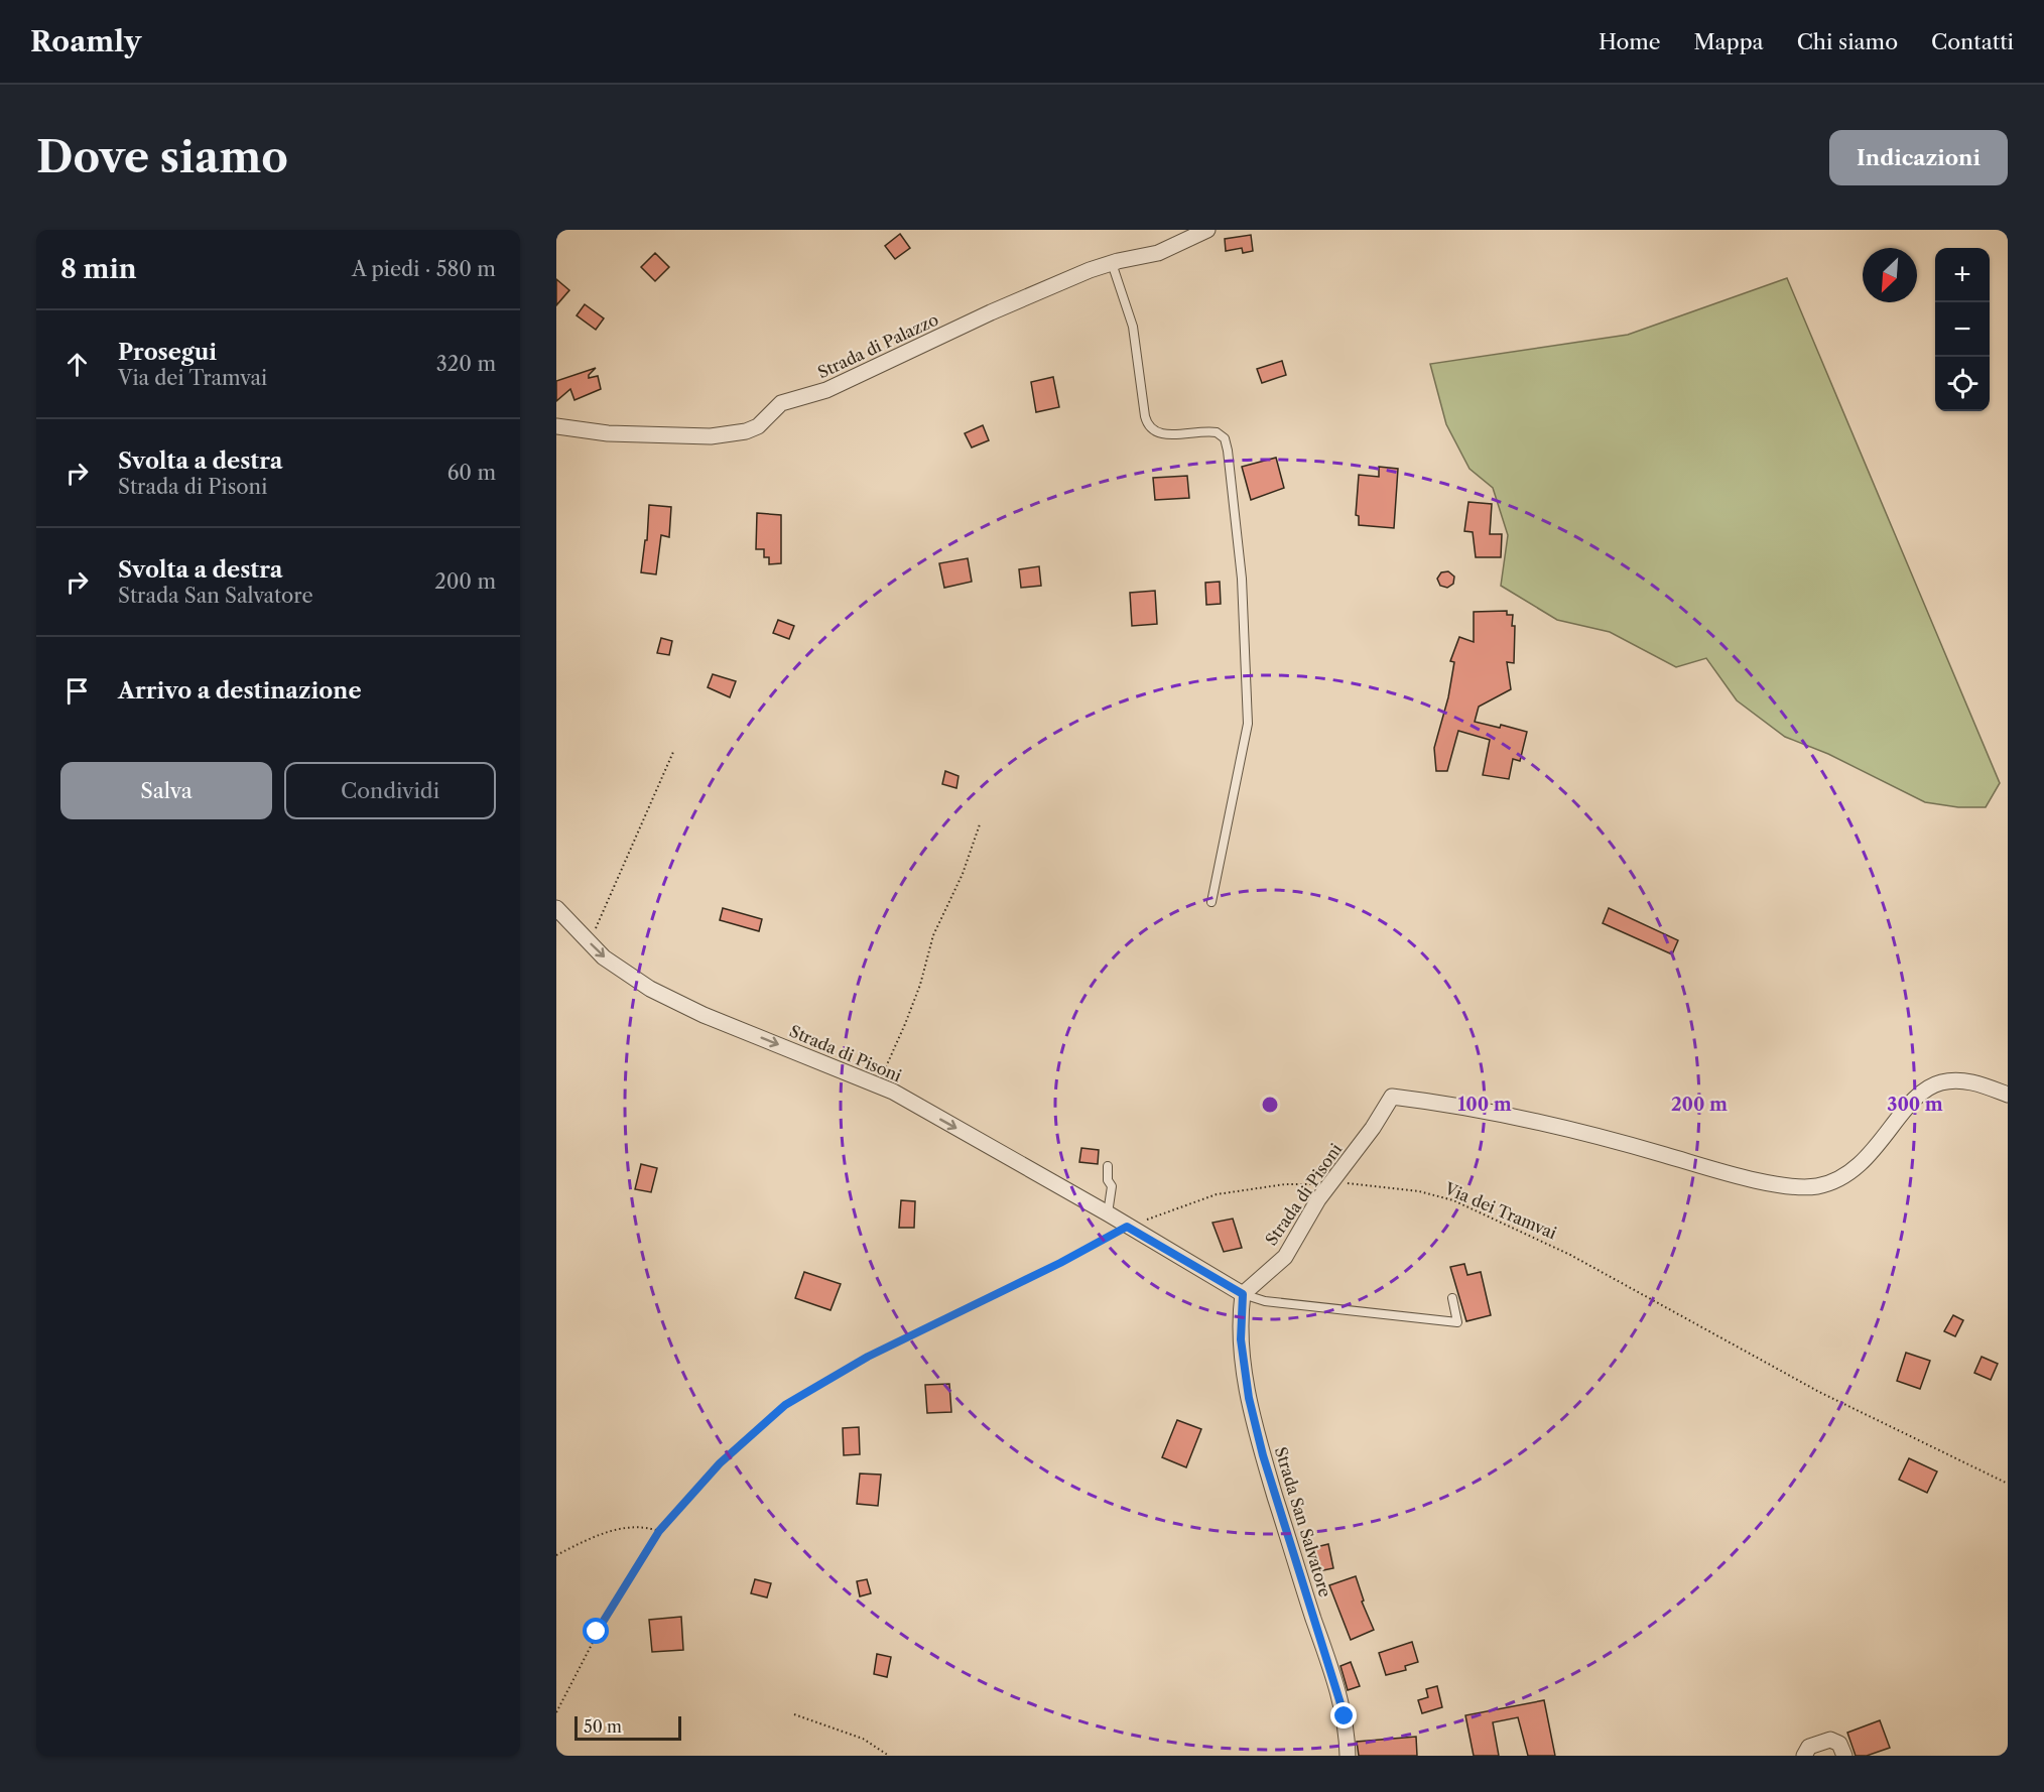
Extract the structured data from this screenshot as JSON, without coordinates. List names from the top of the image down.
{
  "streets": {
    "street": ["Strada di Palazzo", "Strada di Pisoni", "Strada San Salvatore"],
    "path": ["Via dei Tramvai"]
  },
  "crossings": [
    ["Strada di Pisoni", "Via dei Tramvai"],
    ["Strada di Pisoni", "Strada San Salvatore"]
  ],
  "scale_bar": "50 m",
  "north": "bottom left",
  "page": {
    "header": "Roamly",
    "nav": [
      "Home",
      "Mappa",
      "Chi siamo",
      "Contatti"
    ],
    "buttons": [
      "Indicazioni",
      ["Salva", "Condividi"]
    ],
    "title": "Dove siamo",
    "heading": ["8 min", "A piedi · 580 m"],
    "map_buttons": ["+", "−"],
    "list": [
      ["Prosegui", "Via dei Tramvai", "320 m"],
      ["Svolta a destra", "Strada di Pisoni", "60 m"],
      ["Svolta a destra", "Strada San Salvatore", "200 m"],
      "Arrivo a destinazione"
    ],
    "scale": "50 m"
  },
  "rings": ["100 m", "200 m", "300 m"]
}
